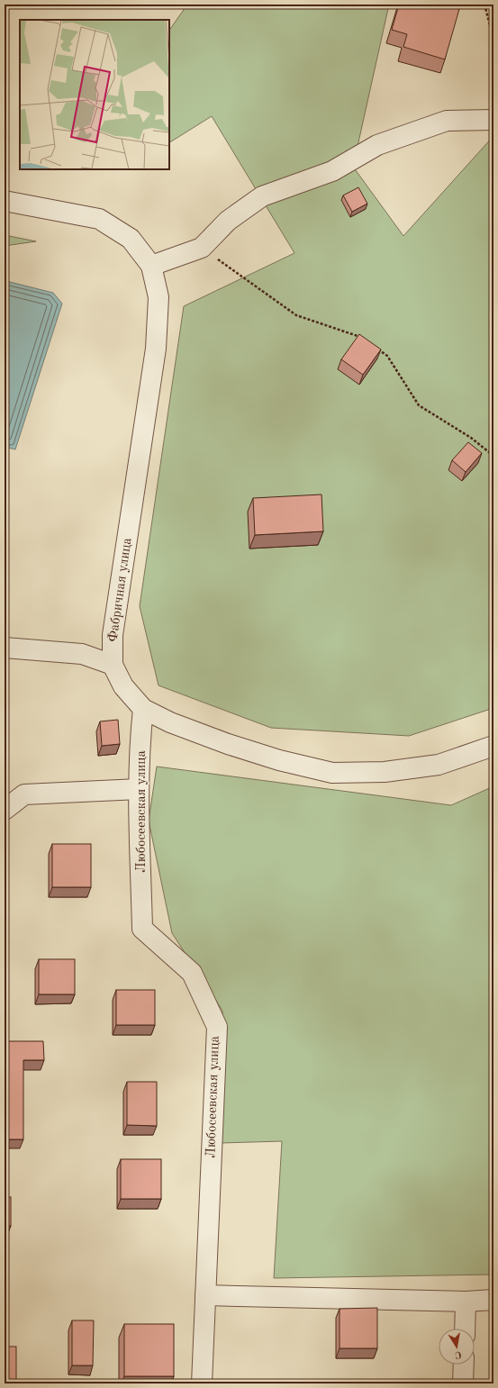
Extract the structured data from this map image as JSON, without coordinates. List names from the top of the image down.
{
  "streets": {
    "street": ["Фабричная улица", "Любосеевская улица"]
  },
  "crossings": [
    ["Фабричная улица", "Любосеевская улица"]
  ],
  "north": "bottom"
}
